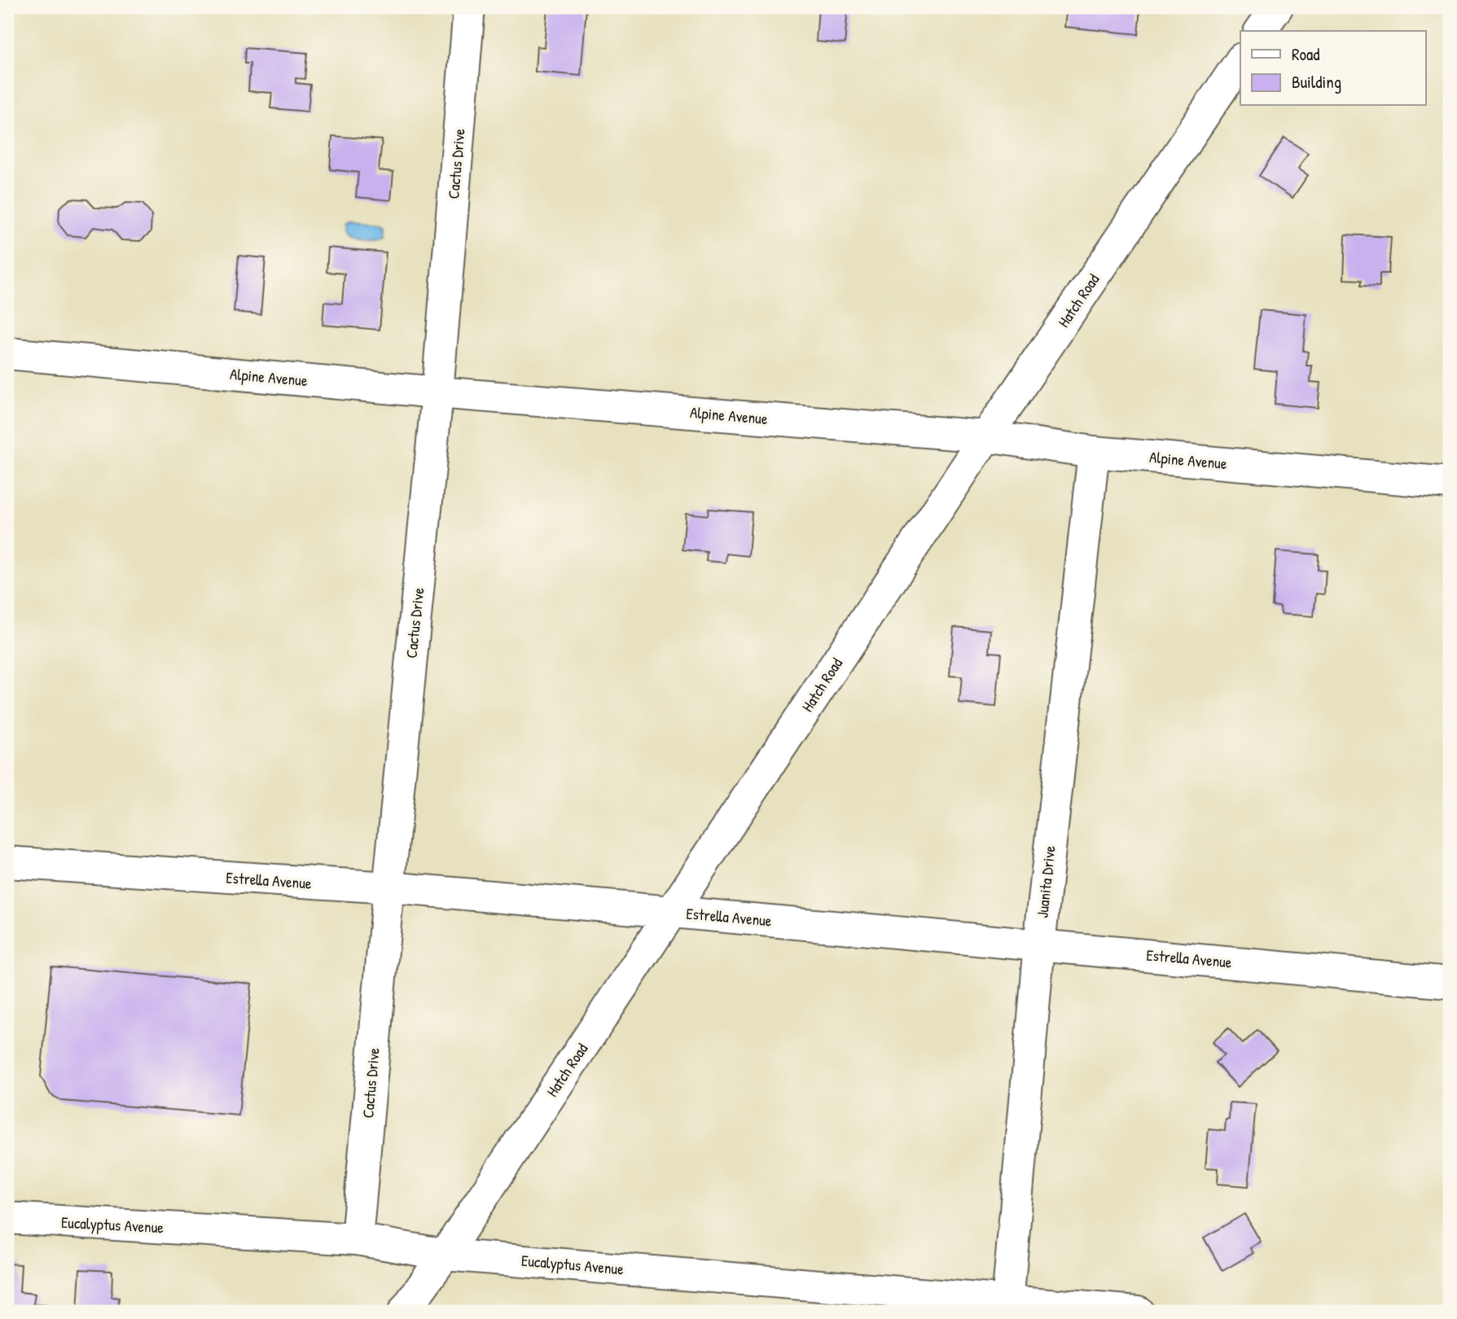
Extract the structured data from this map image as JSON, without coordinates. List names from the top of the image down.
{
  "streets": {
    "street": [
      "Cactus Drive",
      "Hatch Road",
      "Alpine Avenue",
      "Estrella Avenue",
      "Juanita Drive",
      "Eucalyptus Avenue"
    ]
  },
  "crossings": [
    ["Cactus Drive", "Alpine Avenue"],
    ["Cactus Drive", "Estrella Avenue"],
    ["Cactus Drive", "Eucalyptus Avenue"],
    ["Hatch Road", "Alpine Avenue"],
    ["Hatch Road", "Estrella Avenue"],
    ["Hatch Road", "Eucalyptus Avenue"],
    ["Alpine Avenue", "Juanita Drive"],
    ["Estrella Avenue", "Juanita Drive"],
    ["Juanita Drive", "Eucalyptus Avenue"]
  ],
  "legend": ["Road", "Building"]
}
